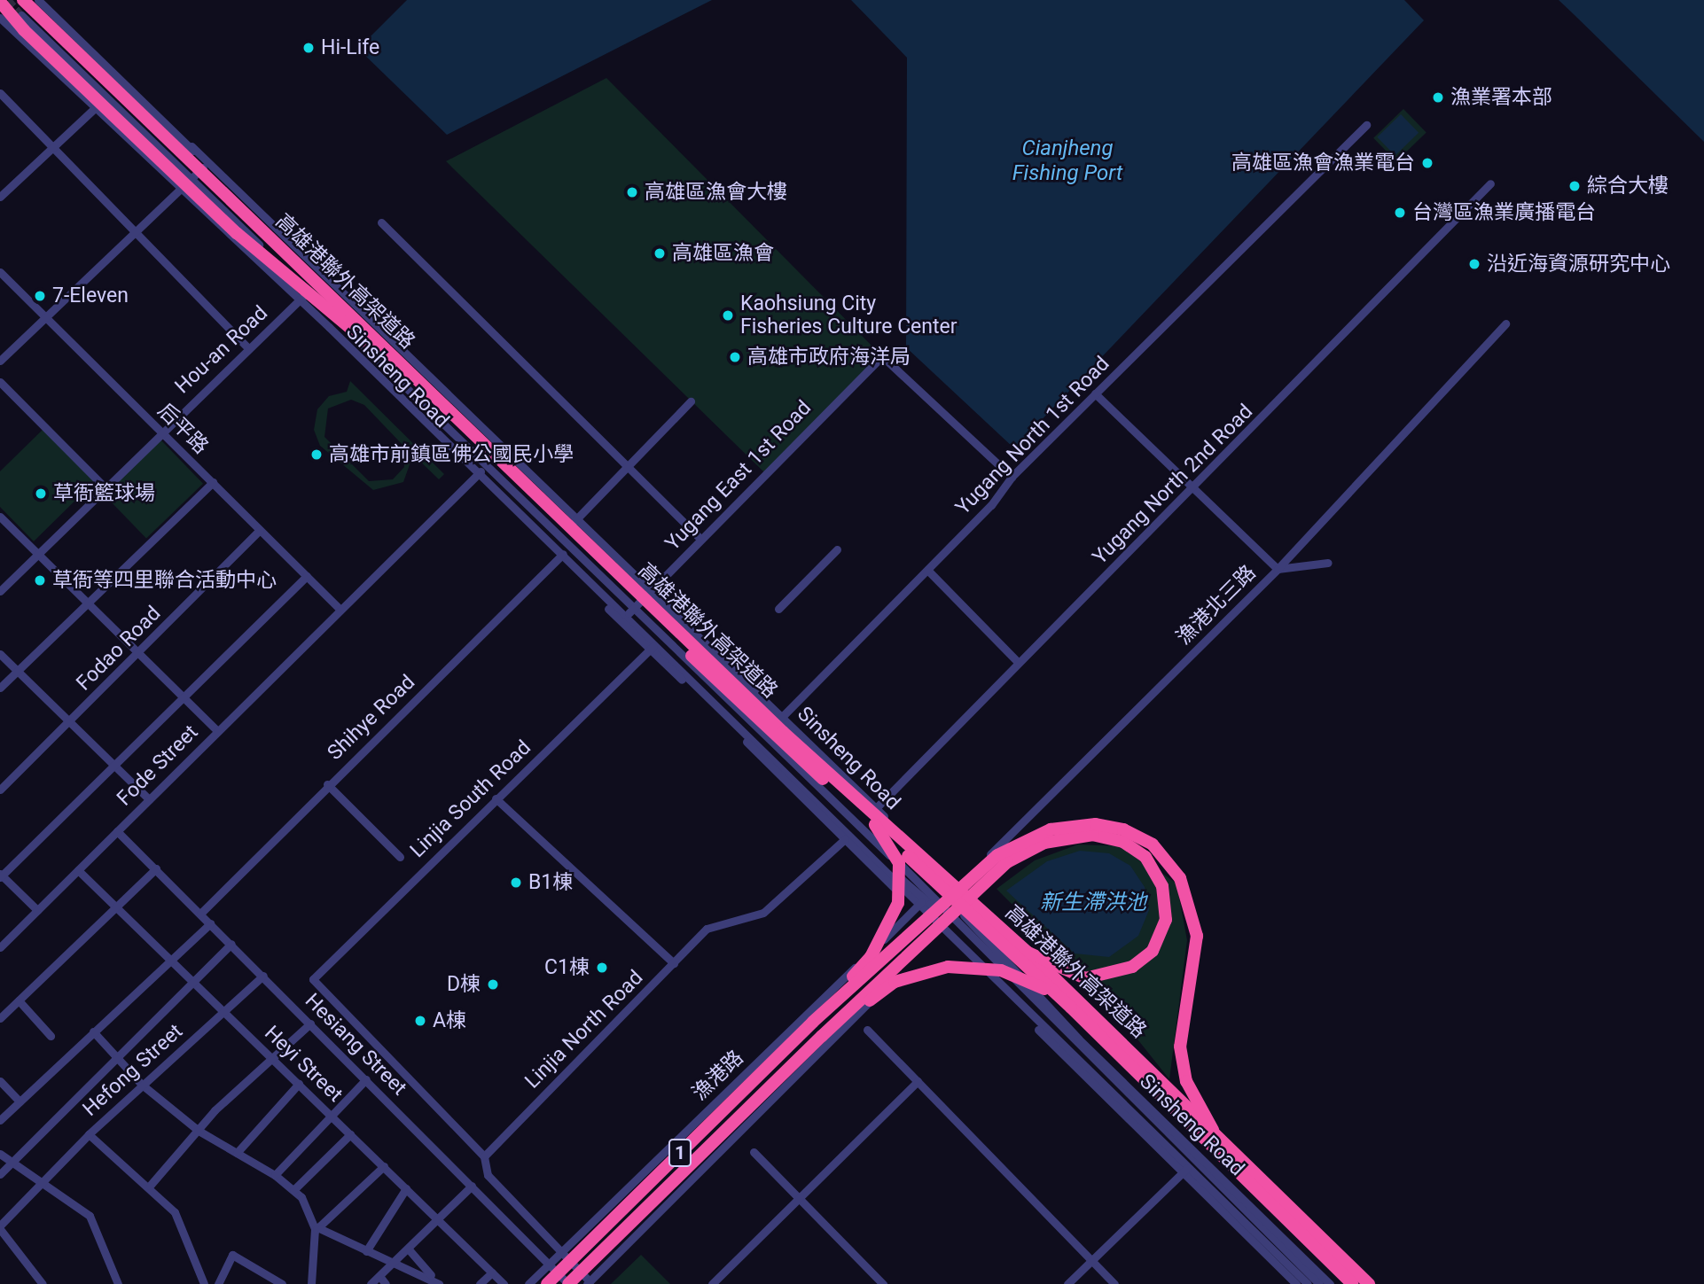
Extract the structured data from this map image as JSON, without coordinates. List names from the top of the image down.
{
  "streets": {
    "highway": ["高雄港聯外高架道路", "1"],
    "street": [
      "Hou-an Road",
      "Sinsheng Road",
      "后平路",
      "Yugang North 1st Road",
      "Yugang East 1st Road",
      "Yugang North 2nd Road",
      "漁港北三路",
      "Fodao Road",
      "Shihye Road",
      "Fode Street",
      "Linjia South Road",
      "Linjia North Road",
      "Hesiang Street",
      "Heyi Street",
      "Hefong Street",
      "漁港路"
    ]
  },
  "crossings": [
    ["Hou-an Road", "Sinsheng Road"],
    ["Hou-an Road", "后平路"],
    ["Sinsheng Road", "Yugang North 1st Road"],
    ["Sinsheng Road", "Yugang East 1st Road"],
    ["Sinsheng Road", "Yugang North 2nd Road"],
    ["Sinsheng Road", "漁港北三路"],
    ["Sinsheng Road", "Shihye Road"],
    ["Sinsheng Road", "Fode Street"],
    ["Sinsheng Road", "Linjia South Road"],
    ["Sinsheng Road", "Linjia North Road"],
    ["Sinsheng Road", "漁港路"],
    ["后平路", "Fodao Road"],
    ["后平路", "Fode Street"],
    ["Yugang North 1st Road", "Yugang East 1st Road"],
    ["Shihye Road", "Hesiang Street"],
    ["Fode Street", "Hesiang Street"],
    ["Fode Street", "Heyi Street"],
    ["Linjia South Road", "Linjia North Road"],
    ["Hesiang Street", "Hefong Street"],
    ["Hesiang Street", "漁港路"],
    ["Hesiang Street", "1"],
    ["Heyi Street", "Hefong Street"]
  ],
  "water": ["Cianjheng Fishing Port", "新生滯洪池"],
  "places": [
    "Hi-Life",
    "漁業署本部",
    "高雄區漁會漁業電台",
    "綜合大樓",
    "高雄區漁會大樓",
    "台灣區漁業廣播電台",
    "高雄區漁會",
    "沿近海資源研究中心",
    "7-Eleven",
    "Kaohsiung City Fisheries Culture Center",
    "高雄市政府海洋局",
    "高雄市前鎮區佛公國民小學",
    "草衙籃球場",
    "草衙等四里聯合活動中心",
    "B1棟",
    "C1棟",
    "D棟",
    "A棟"
  ]
}
